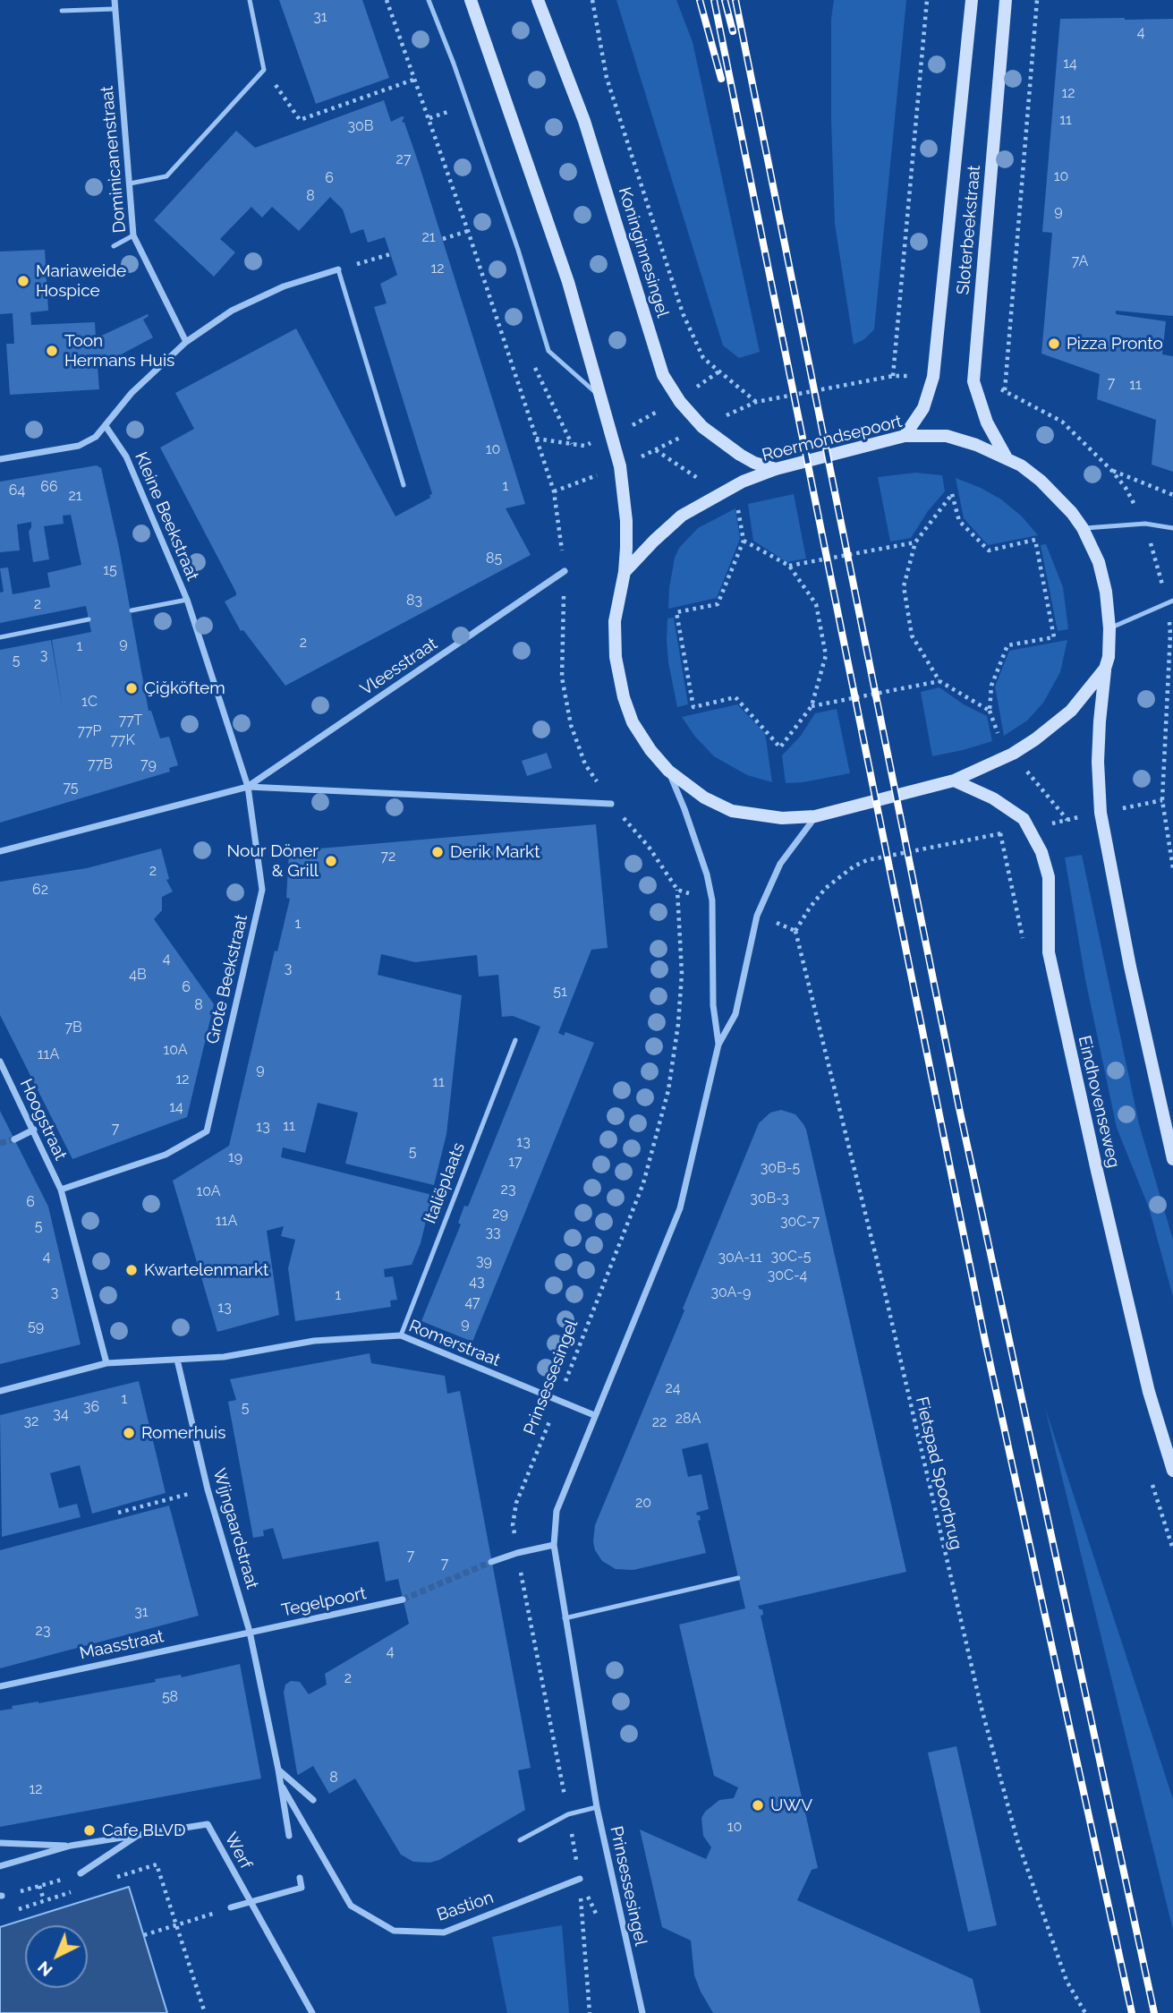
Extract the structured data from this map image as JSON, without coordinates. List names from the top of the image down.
{
  "streets": {
    "main road": [
      "Sloterbeekstraat",
      "Koninginnesingel",
      "Roermondsepoort",
      "Eindhovenseweg"
    ],
    "street": [
      "Dominicanenstraat",
      "Kleine Beekstraat",
      "Vleesstraat",
      "Grote Beekstraat",
      "Hoogstraat",
      "Romerstraat",
      "Prinsessesingel",
      "Wijngaardstraat",
      "Tegelpoort",
      "Maasstraat",
      "Werf",
      "Bastion"
    ],
    "lane": ["Italiëplaats"],
    "path": ["Fietspad Spoorbrug"]
  },
  "crossings": [
    ["Sloterbeekstraat", "Roermondsepoort"],
    ["Koninginnesingel", "Roermondsepoort"],
    ["Kleine Beekstraat", "Vleesstraat"],
    ["Kleine Beekstraat", "Grote Beekstraat"],
    ["Vleesstraat", "Grote Beekstraat"],
    ["Vleesstraat", "Prinsessesingel"],
    ["Grote Beekstraat", "Hoogstraat"],
    ["Eindhovenseweg", "Fietspad Spoorbrug"],
    ["Italiëplaats", "Romerstraat"],
    ["Romerstraat", "Prinsessesingel"],
    ["Romerstraat", "Wijngaardstraat"],
    ["Prinsessesingel", "Bastion"],
    ["Wijngaardstraat", "Tegelpoort"],
    ["Wijngaardstraat", "Maasstraat"],
    ["Wijngaardstraat", "Bastion"],
    ["Tegelpoort", "Maasstraat"],
    ["Tegelpoort", "Bastion"],
    ["Maasstraat", "Bastion"]
  ],
  "places": [
    "Mariaweide Hospice",
    "Pizza Pronto",
    "Toon Hermans Huis",
    "Çiğköftem",
    "Derik Markt",
    "Nour Döner & Grill",
    "Kwartelenmarkt",
    "Romerhuis",
    "UWV",
    "Cafe BLVD"
  ],
  "house_numbers": [
    "31",
    "4",
    "14",
    "12",
    "11",
    "30B",
    "27",
    "10",
    "6",
    "8",
    "9",
    "21",
    "7A",
    "12",
    "7",
    "11",
    "10",
    "1",
    "66",
    "64",
    "21",
    "85",
    "15",
    "83",
    "2",
    "2",
    "9",
    "1",
    "3",
    "5",
    "1C",
    "77T",
    "77P",
    "77K",
    "77B",
    "79",
    "75",
    "72",
    "2",
    "62",
    "1",
    "4",
    "3",
    "4B",
    "6",
    "51",
    "8",
    "7B",
    "10A",
    "11A",
    "9",
    "12",
    "11",
    "14",
    "11",
    "13",
    "7",
    "13",
    "5",
    "19",
    "17",
    "30B-5",
    "23",
    "10A",
    "30B-3",
    "6",
    "29",
    "11A",
    "30C-7",
    "5",
    "33",
    "4",
    "30C-5",
    "30A-11",
    "39",
    "30C-4",
    "43",
    "3",
    "30A-9",
    "1",
    "47",
    "13",
    "9",
    "59",
    "24",
    "1",
    "36",
    "5",
    "34",
    "28A",
    "32",
    "22",
    "20",
    "7",
    "7",
    "31",
    "23",
    "4",
    "2",
    "58",
    "8",
    "12",
    "10"
  ],
  "north": "bottom left"
}
